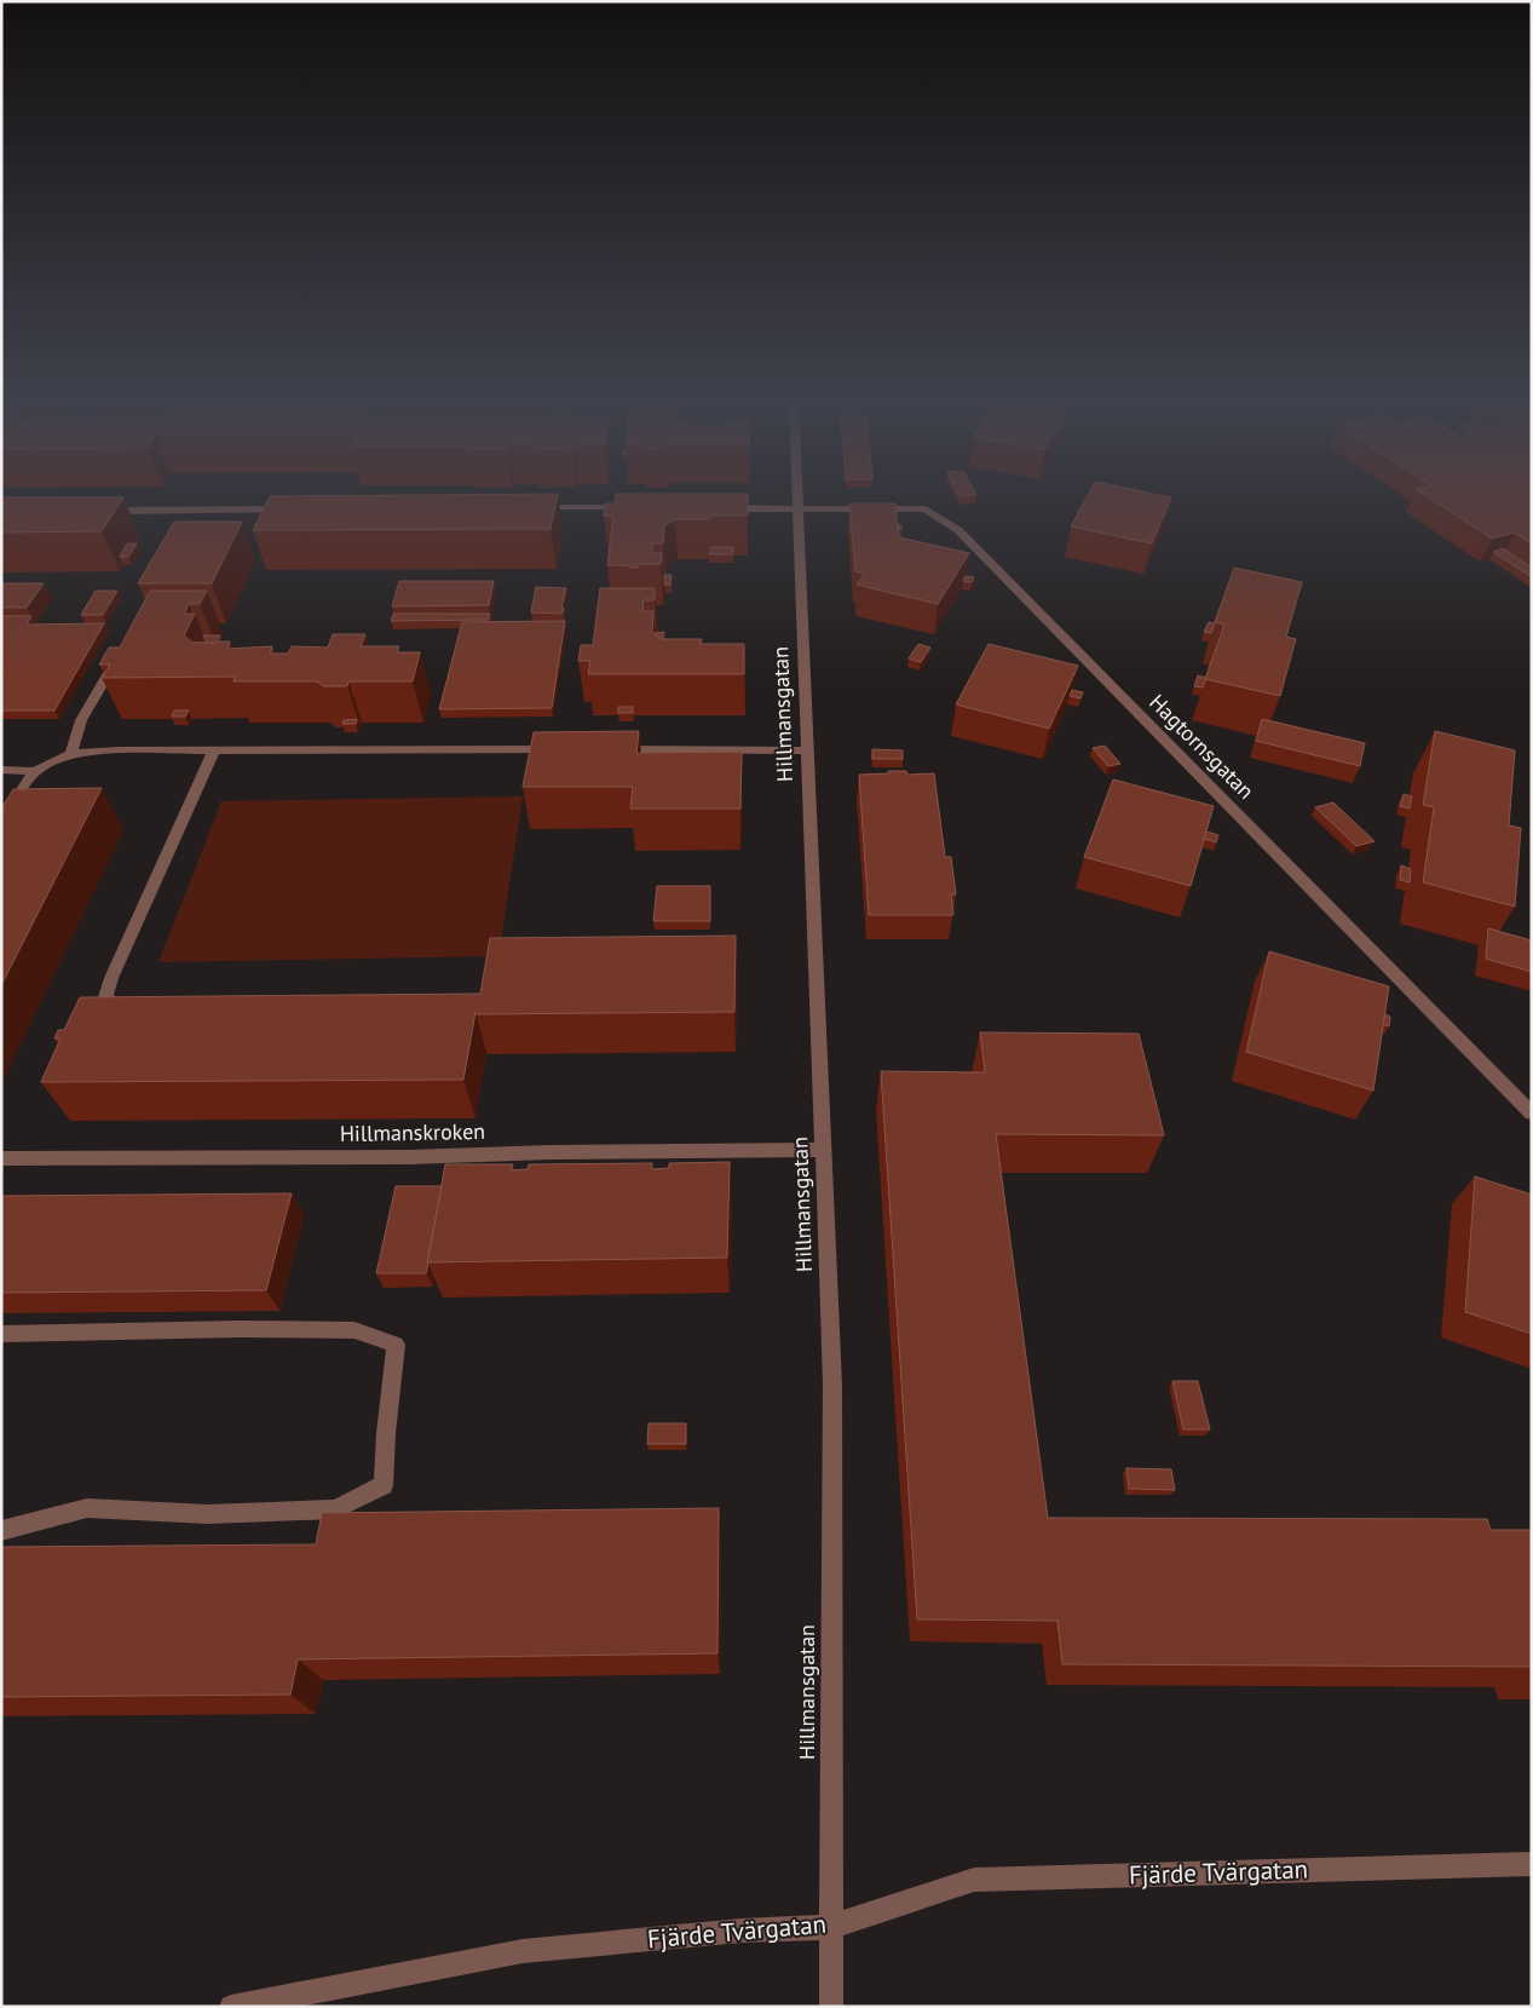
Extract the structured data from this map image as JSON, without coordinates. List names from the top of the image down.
{
  "streets": {
    "street": [
      "Hillmansgatan",
      "Hagtornsgatan",
      "Hillmanskroken",
      "Fjärde Tvärgatan"
    ]
  },
  "crossings": [
    ["Hillmansgatan", "Hagtornsgatan"],
    ["Hillmansgatan", "Hillmanskroken"],
    ["Hillmansgatan", "Fjärde Tvärgatan"]
  ]
}
